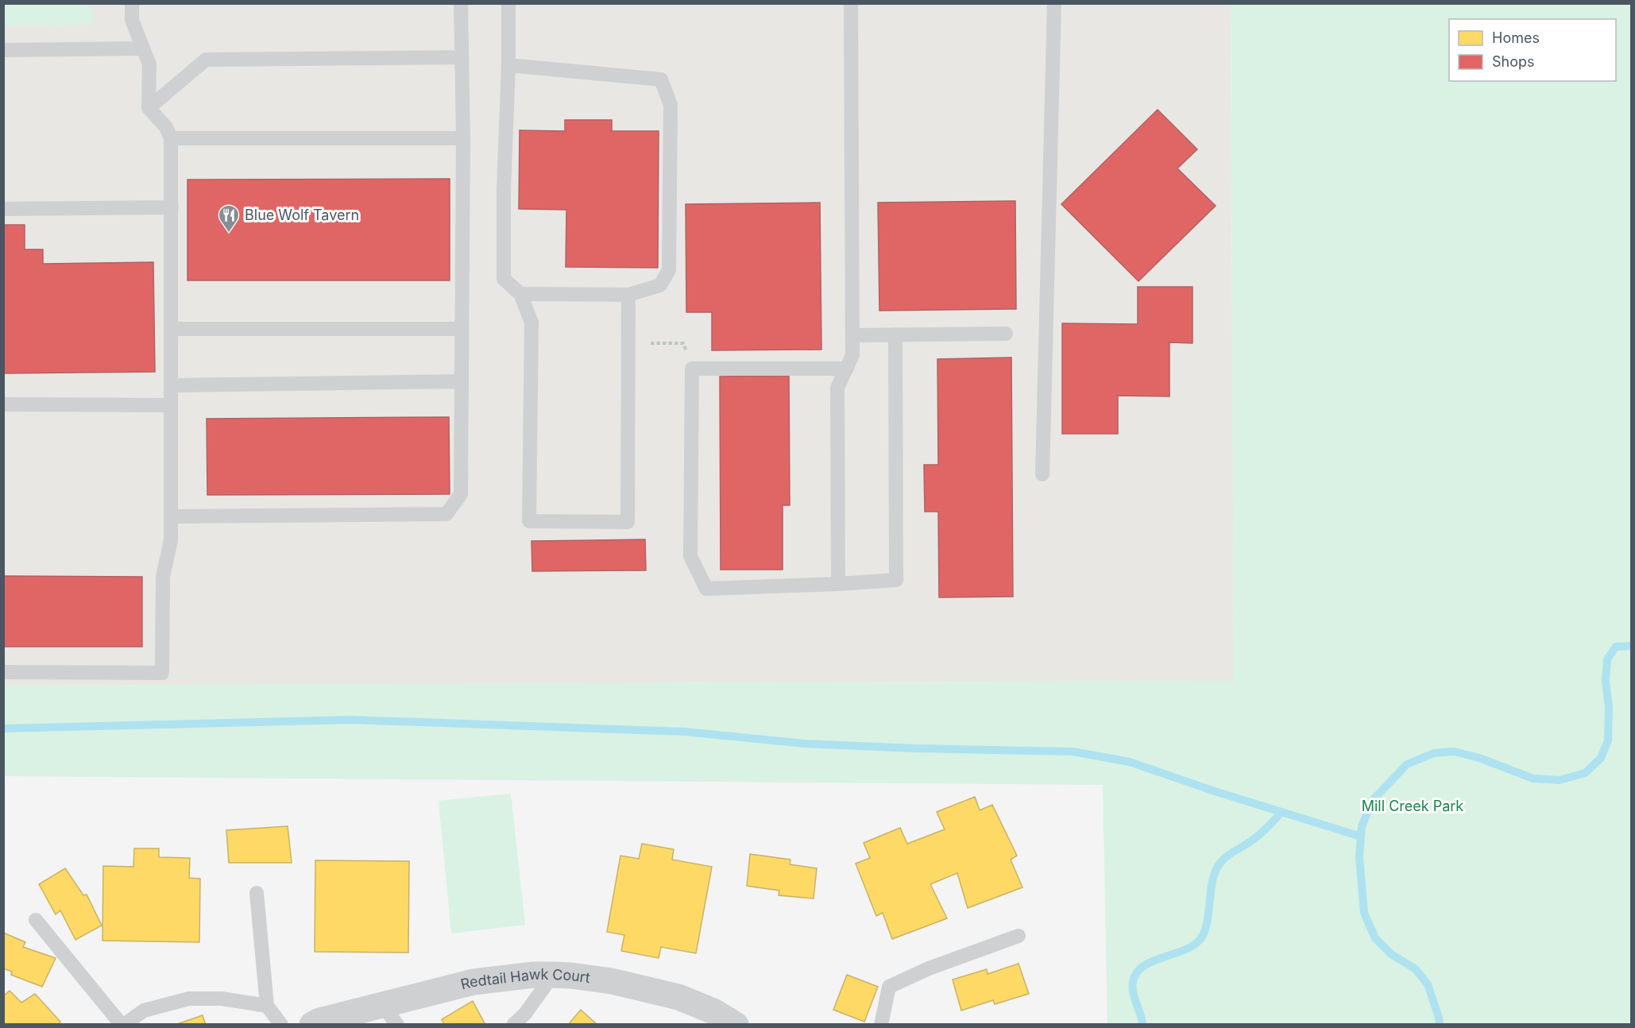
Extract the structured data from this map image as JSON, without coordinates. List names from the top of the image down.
{
  "streets": {
    "street": ["Redtail Hawk Court"]
  },
  "parks": ["Mill Creek Park"],
  "places": {
    "restaurant": ["Blue Wolf Tavern"]
  },
  "legend": ["Homes", "Shops"]
}
